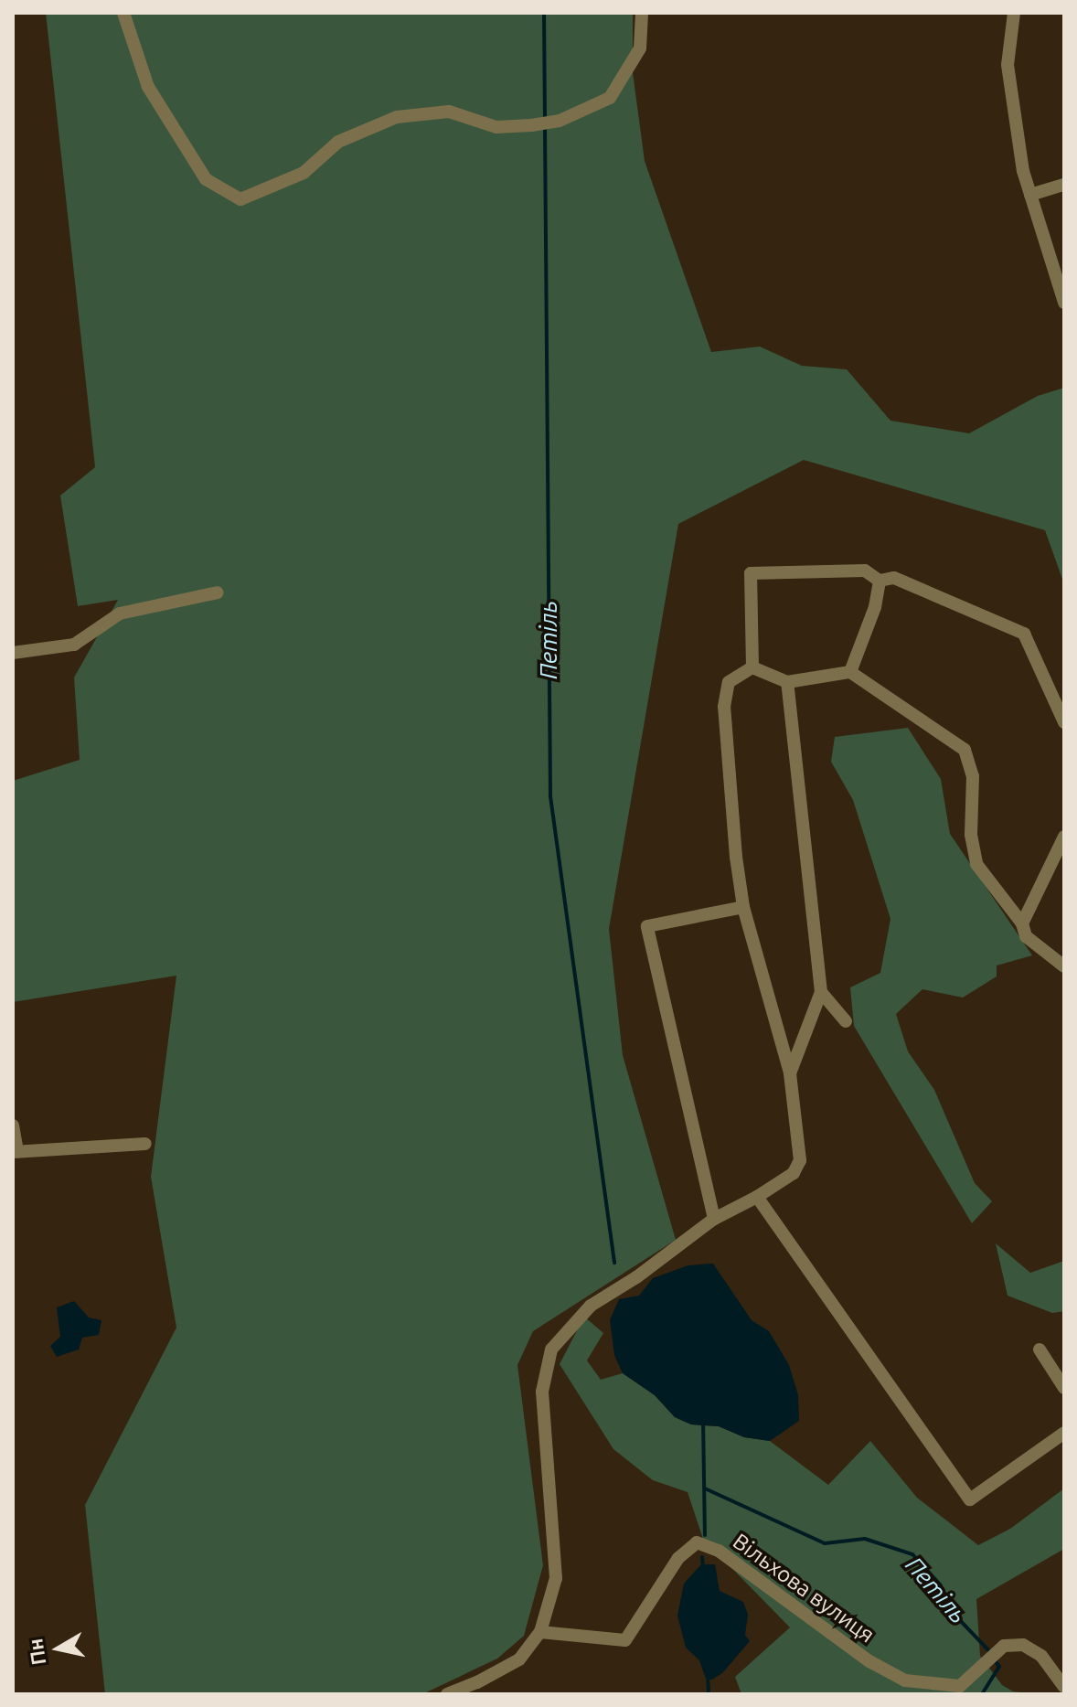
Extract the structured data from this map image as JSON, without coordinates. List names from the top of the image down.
{
  "streets": {
    "street": ["Вільхова вулиця"]
  },
  "water": ["Петіль"],
  "north": "left"
}
